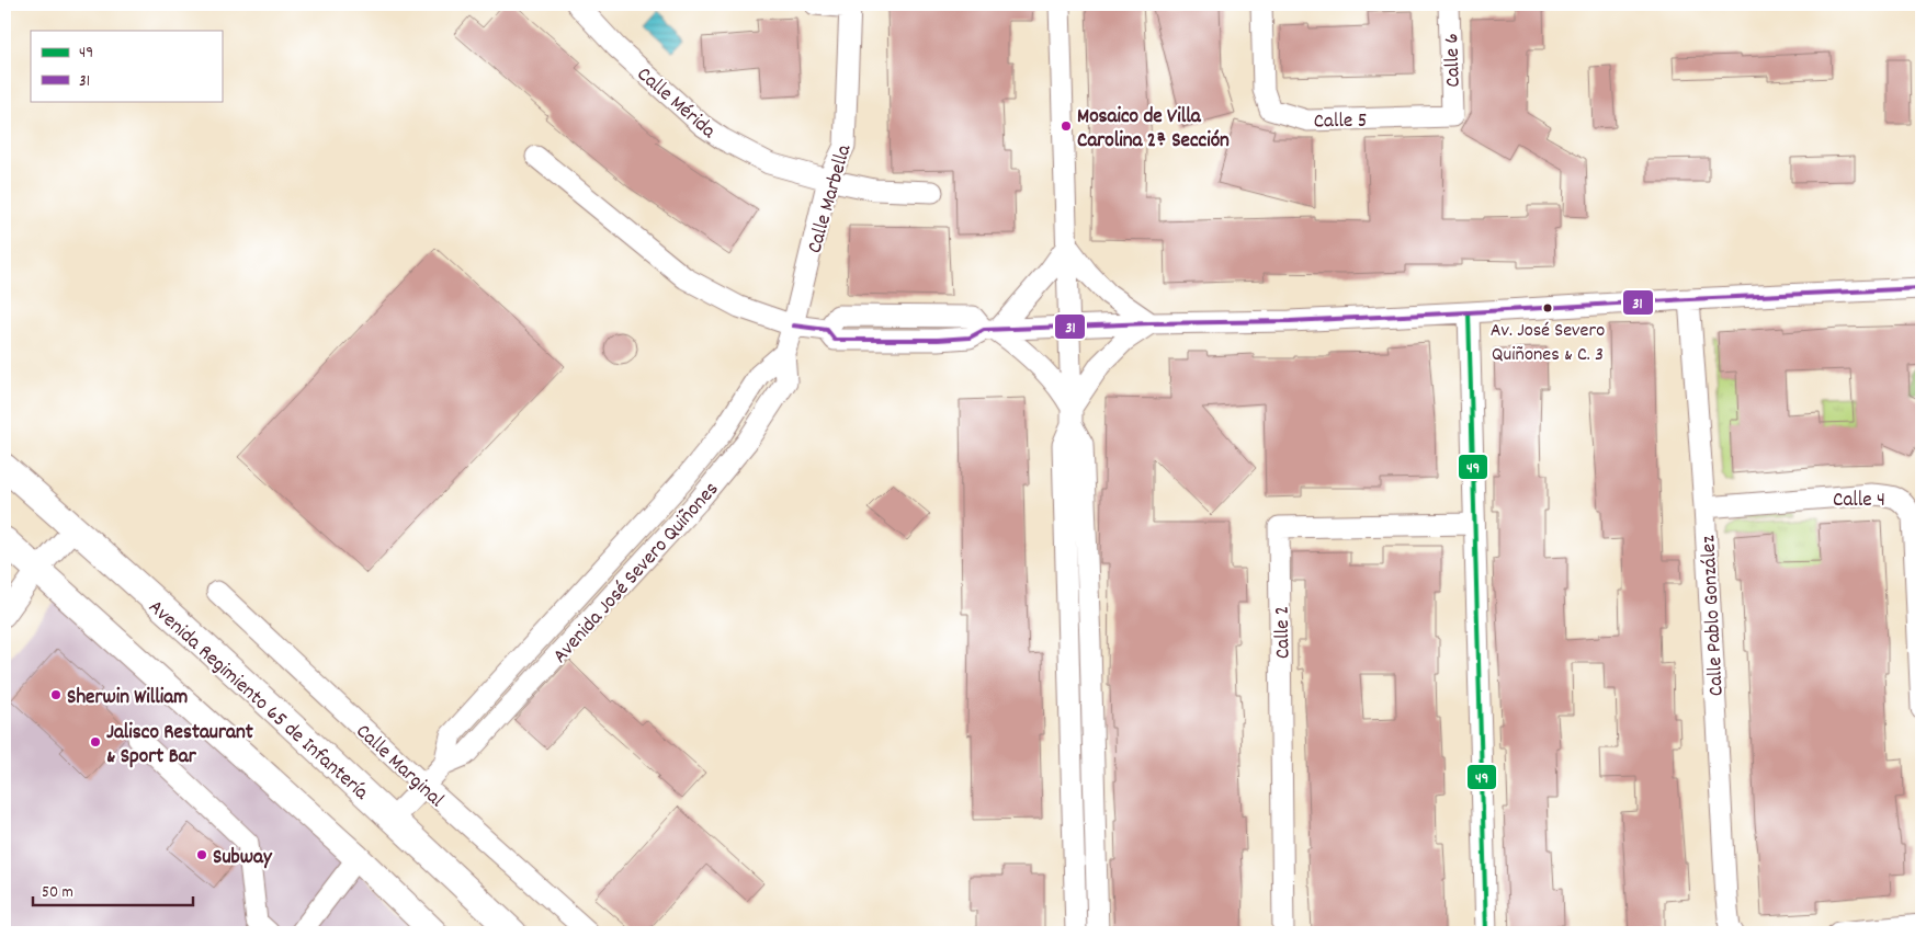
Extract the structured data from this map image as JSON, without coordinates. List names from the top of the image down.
{
  "streets": {
    "main road": ["Avenida Regimiento 65 de Infantería"],
    "street": [
      "Calle 6",
      "Calle Mérida",
      "Calle 5",
      "Calle Marbella",
      "Calle 4",
      "Avenida José Severo Quiñones",
      "Calle Pablo González",
      "Calle 2",
      "Calle Marginal"
    ]
  },
  "crossings": [
    ["Calle 6", "Calle 5"],
    ["Calle Mérida", "Calle Marbella"],
    ["Calle Marbella", "Avenida José Severo Quiñones"],
    ["Calle 4", "Calle Pablo González"],
    ["Avenida José Severo Quiñones", "Avenida Regimiento 65 de Infantería"],
    ["Avenida José Severo Quiñones", "Calle Marginal"]
  ],
  "places": [
    "Mosaico de Villa Carolina 2ª Sección",
    "Av. José Severo Quiñones & C. 3",
    "Sherwin William",
    "Jalisco Restaurant & Sport Bar",
    "Subway"
  ],
  "lines": ["transit line 31", "transit line 49"],
  "legend": ["49", "31"],
  "scale_bar": "50 m"
}
